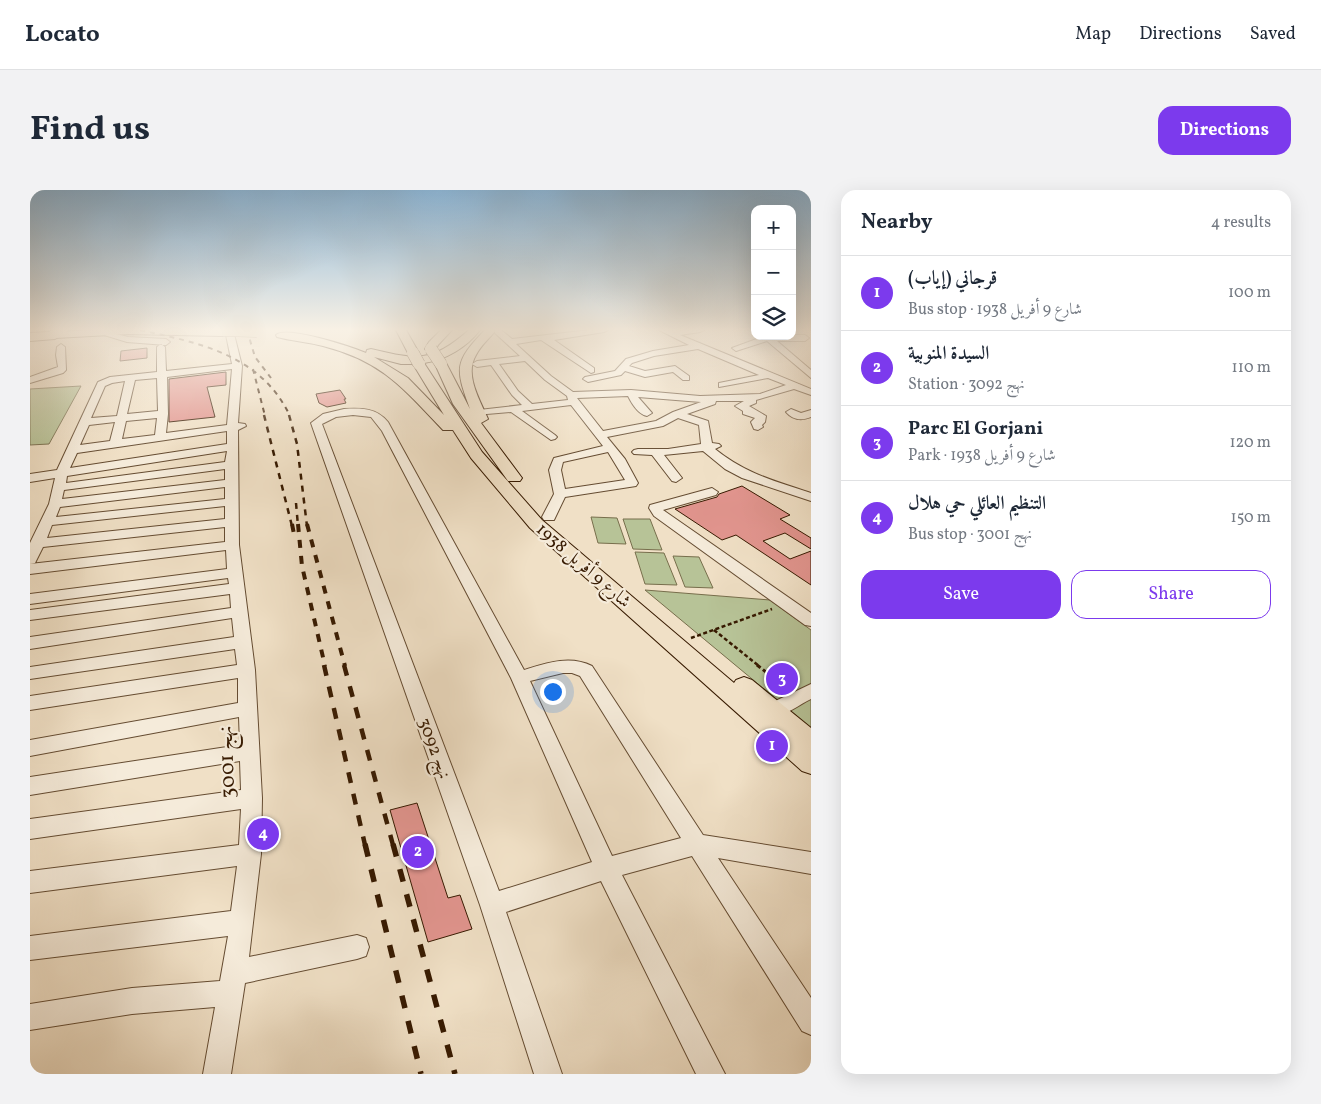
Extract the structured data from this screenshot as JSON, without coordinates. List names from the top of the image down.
{
  "streets": {
    "main road": ["شارع 9 أفريل 1938"],
    "street": ["نهج 3092", "نهج 3001"]
  },
  "page": {
    "header": "Locato",
    "nav": ["Map", "Directions", "Saved"],
    "title": "Find us",
    "buttons": [
      "Directions",
      ["Save", "Share"]
    ],
    "heading": ["Nearby", "4 results"],
    "map_buttons": ["+", "−"],
    "list": [
      {
        "mark": "1",
        "name": "قرجاني (إياب)",
        "note": "Bus stop · شارع 9 أفريل 1938",
        "value": "100 m"
      },
      {
        "mark": "2",
        "name": "السيدة المنوبية",
        "note": "Station · نهج 3092",
        "value": "110 m"
      },
      {
        "mark": "3",
        "name": "Parc El Gorjani",
        "note": "Park · شارع 9 أفريل 1938",
        "value": "120 m"
      },
      {
        "mark": "4",
        "name": "التنظيم العائلي حي هلال",
        "note": "Bus stop · نهج 3001",
        "value": "150 m"
      }
    ],
    "pins": [
      "3",
      "1",
      "4",
      "2"
    ]
  }
}
